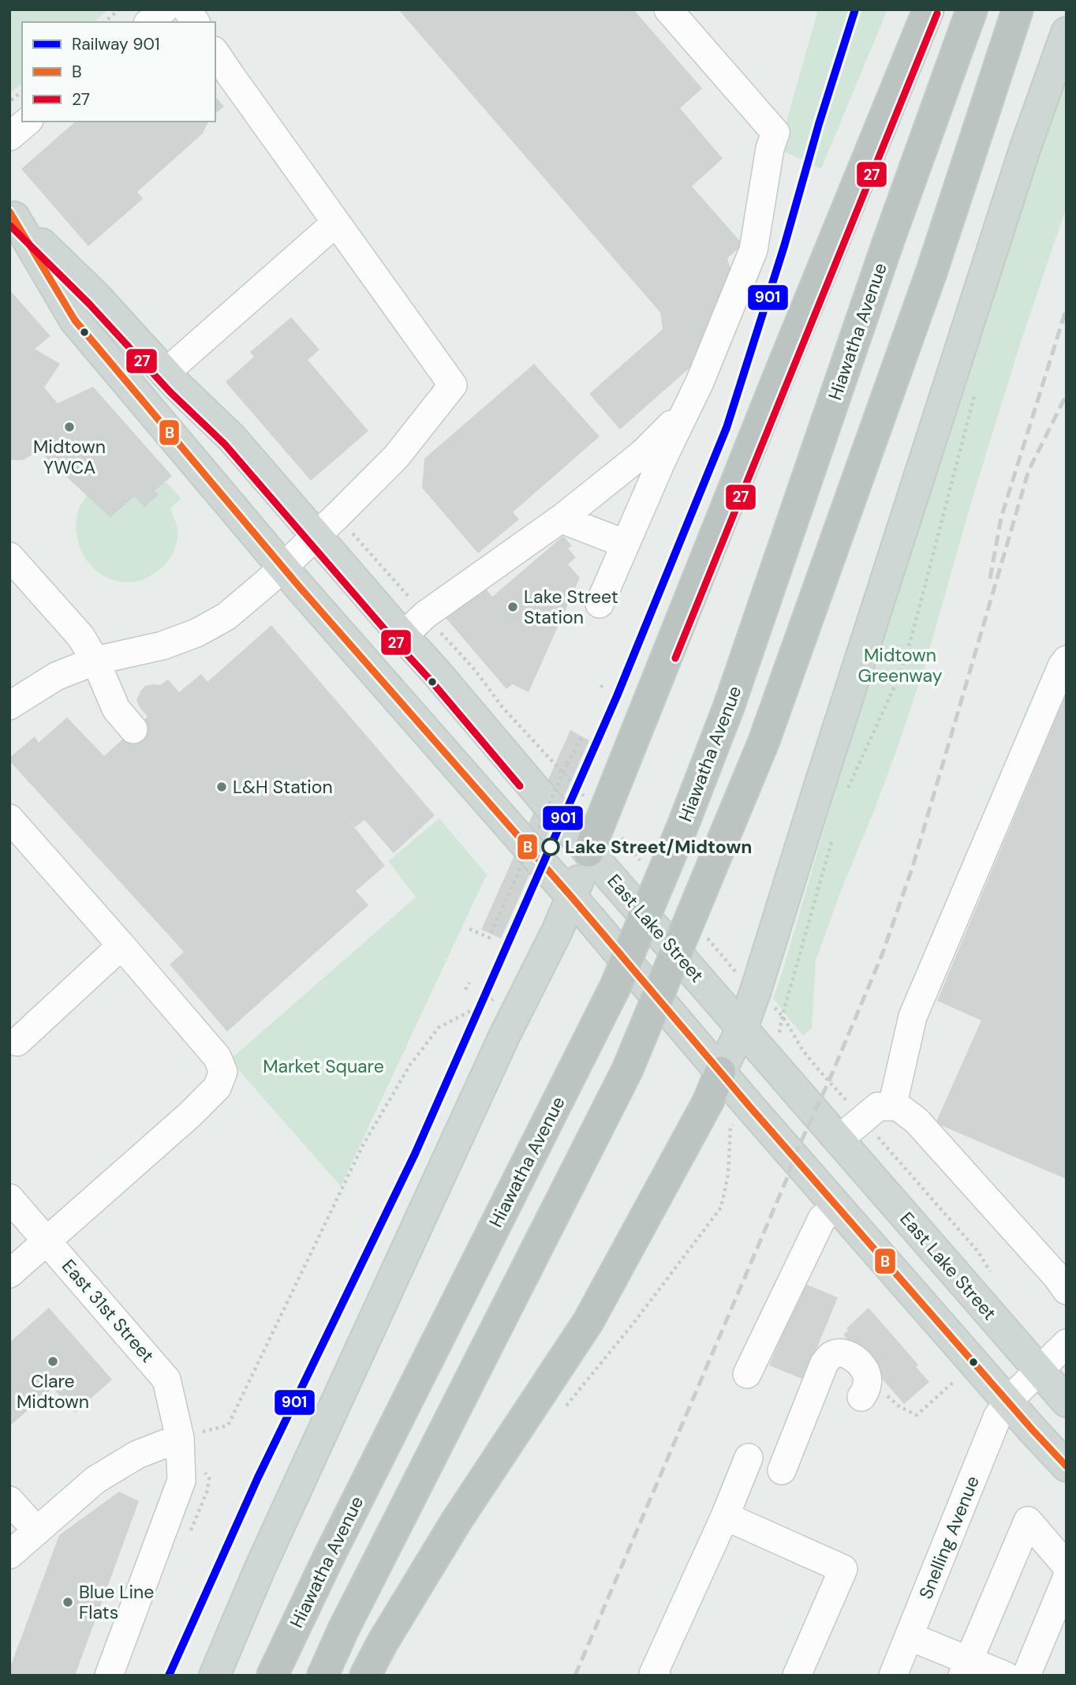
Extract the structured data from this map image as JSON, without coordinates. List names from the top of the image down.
{
  "streets": {
    "highway": ["Hiawatha Avenue"],
    "main road": ["East Lake Street"],
    "street": ["East 31st Street", "Snelling Avenue"]
  },
  "crossings": [
    ["East Lake Street", "Snelling Avenue"]
  ],
  "parks": ["Midtown Greenway", "Market Square"],
  "places": [
    "Midtown YWCA",
    "Lake Street Station",
    "L&H Station",
    "Lake Street/Midtown",
    "Clare Midtown",
    "Blue Line Flats"
  ],
  "lines": ["rail line 901", "transit line 27", "transit line B"],
  "legend": ["Railway 901", "B", "27"]
}
